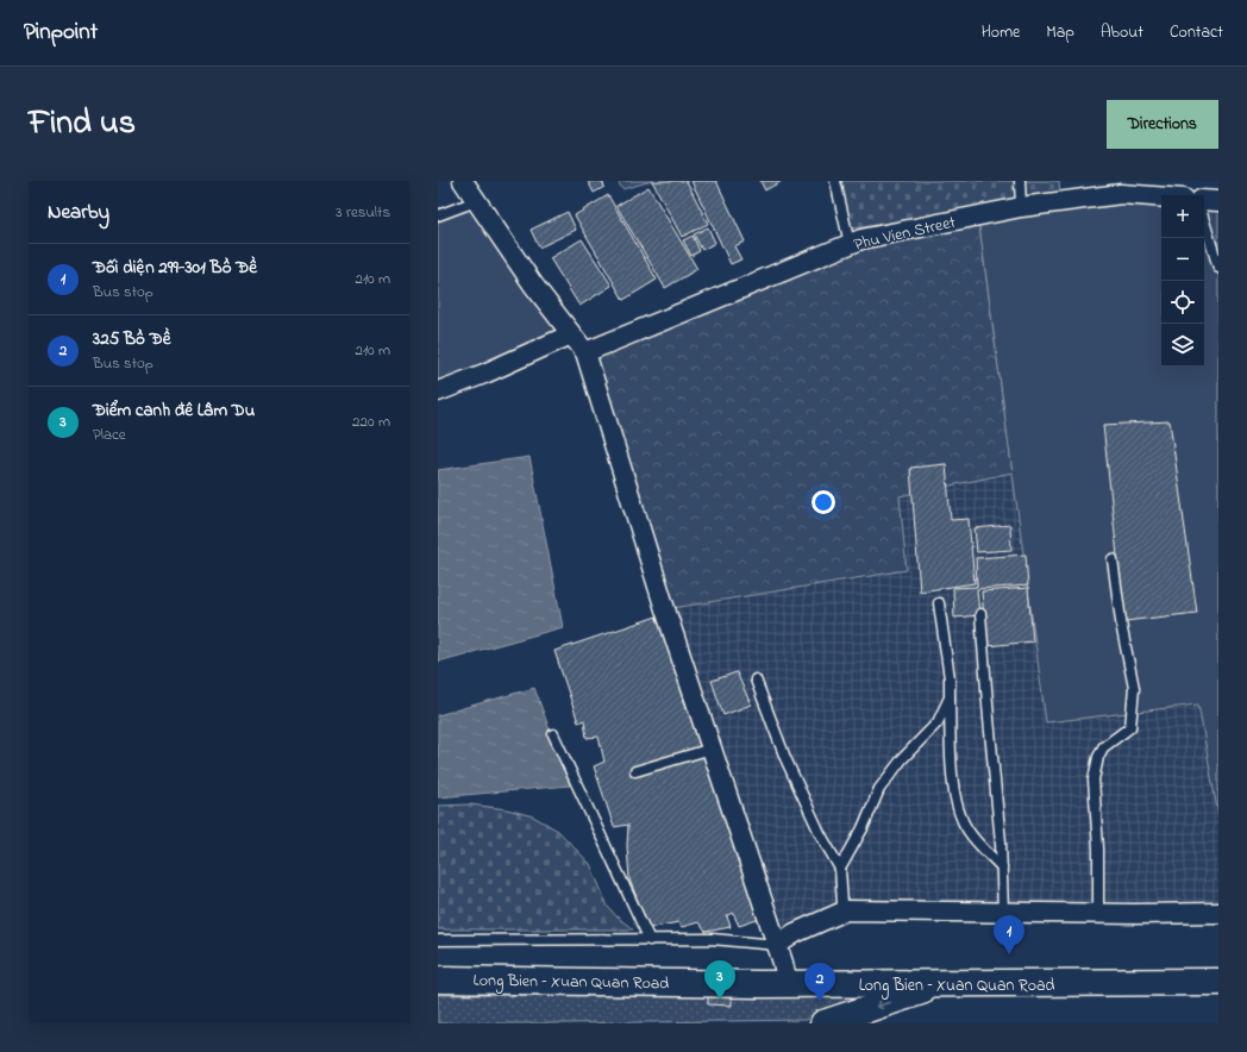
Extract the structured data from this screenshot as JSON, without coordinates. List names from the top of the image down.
{
  "streets": {
    "main road": ["Long Bien – Xuan Quan Road"],
    "street": ["Phu Vien Street"]
  },
  "page": {
    "header": "Pinpoint",
    "nav": [
      "Home",
      "Map",
      "About",
      "Contact"
    ],
    "title": "Find us",
    "buttons": "Directions",
    "heading": ["Nearby", "3 results"],
    "map_buttons": ["+", "−"],
    "list": [
      {
        "mark": "1",
        "name": "Đối diện 299-301 Bồ Đề",
        "note": "Bus stop",
        "value": "210 m"
      },
      {
        "mark": "2",
        "name": "325 Bồ Đề",
        "note": "Bus stop",
        "value": "210 m"
      },
      {
        "mark": "3",
        "name": "Điểm canh đê Lâm Du",
        "note": "Place",
        "value": "220 m"
      }
    ],
    "pins": ["1", "3", "2"]
  }
}
